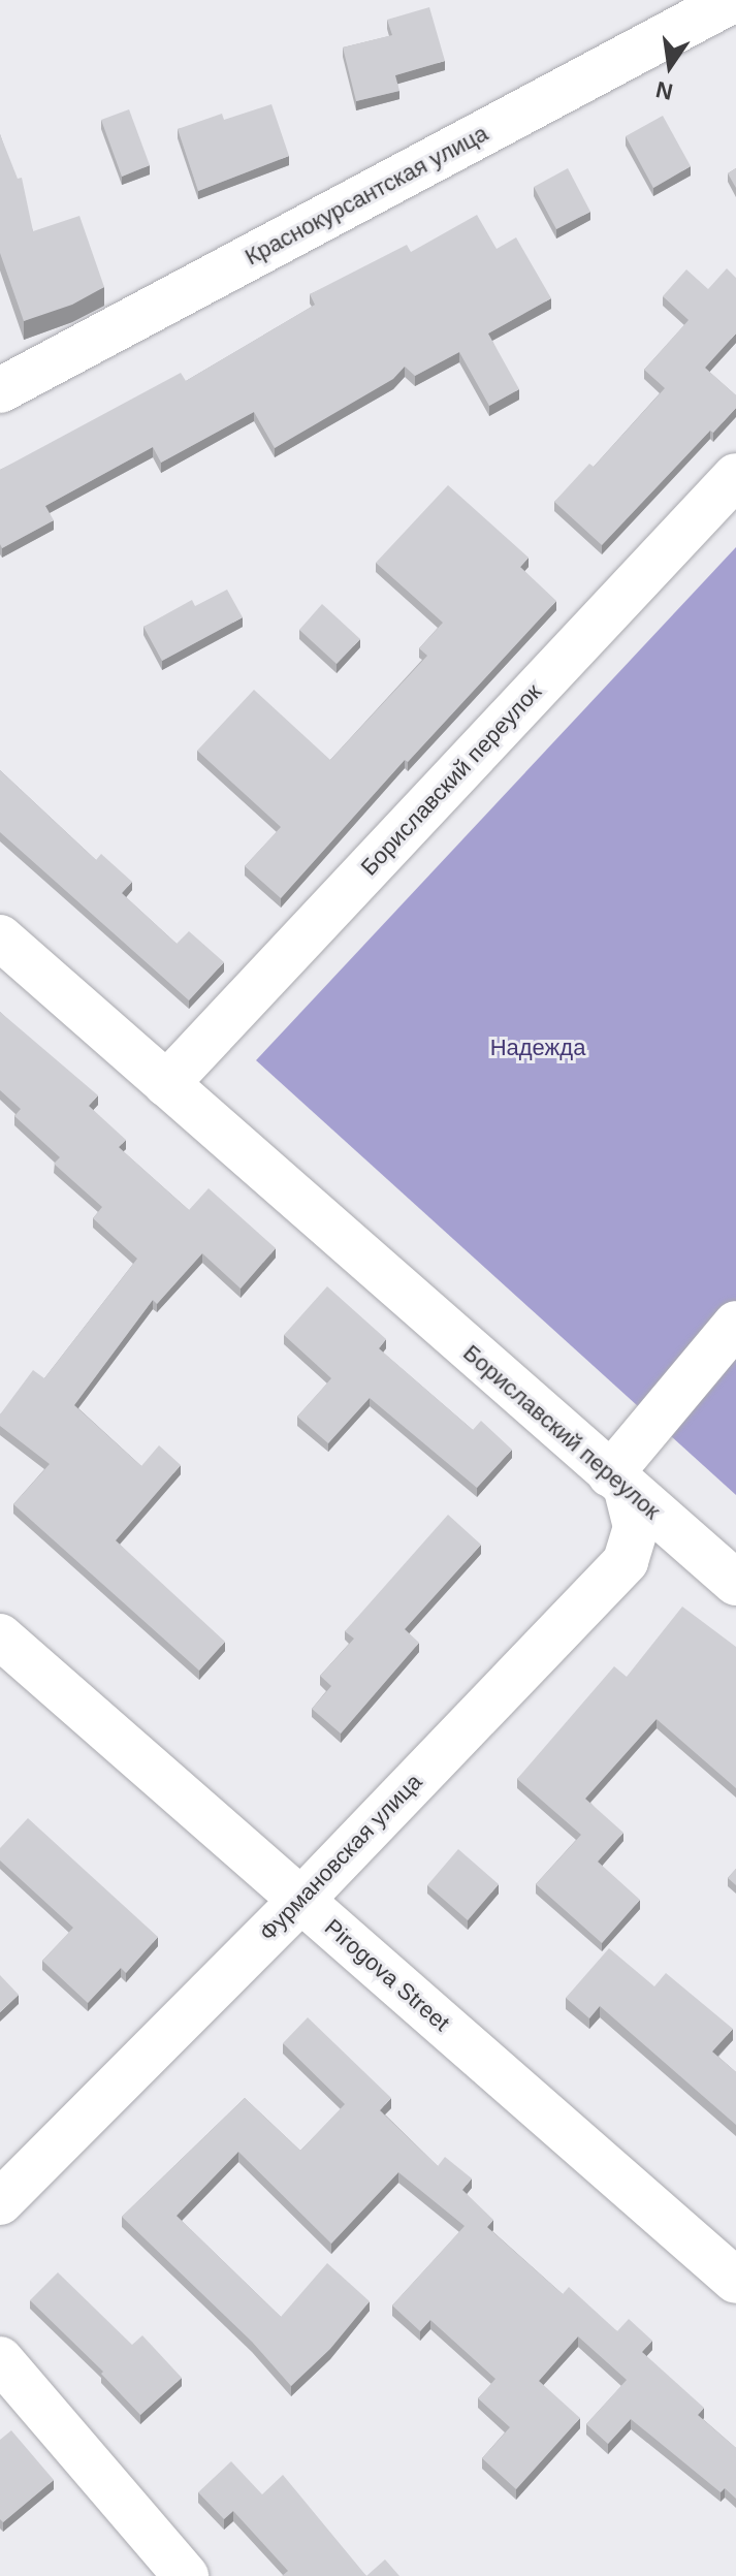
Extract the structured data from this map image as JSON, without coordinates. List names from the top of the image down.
{
  "streets": {
    "street": [
      "Краснокурсантская улица",
      "Бориславский переулок",
      "Фурмановская улица",
      "Pirogova Street"
    ]
  },
  "crossings": [
    ["Бориславский переулок", "Фурмановская улица"],
    ["Фурмановская улица", "Pirogova Street"]
  ],
  "parks": ["Надежда"],
  "north": "bottom"
}
